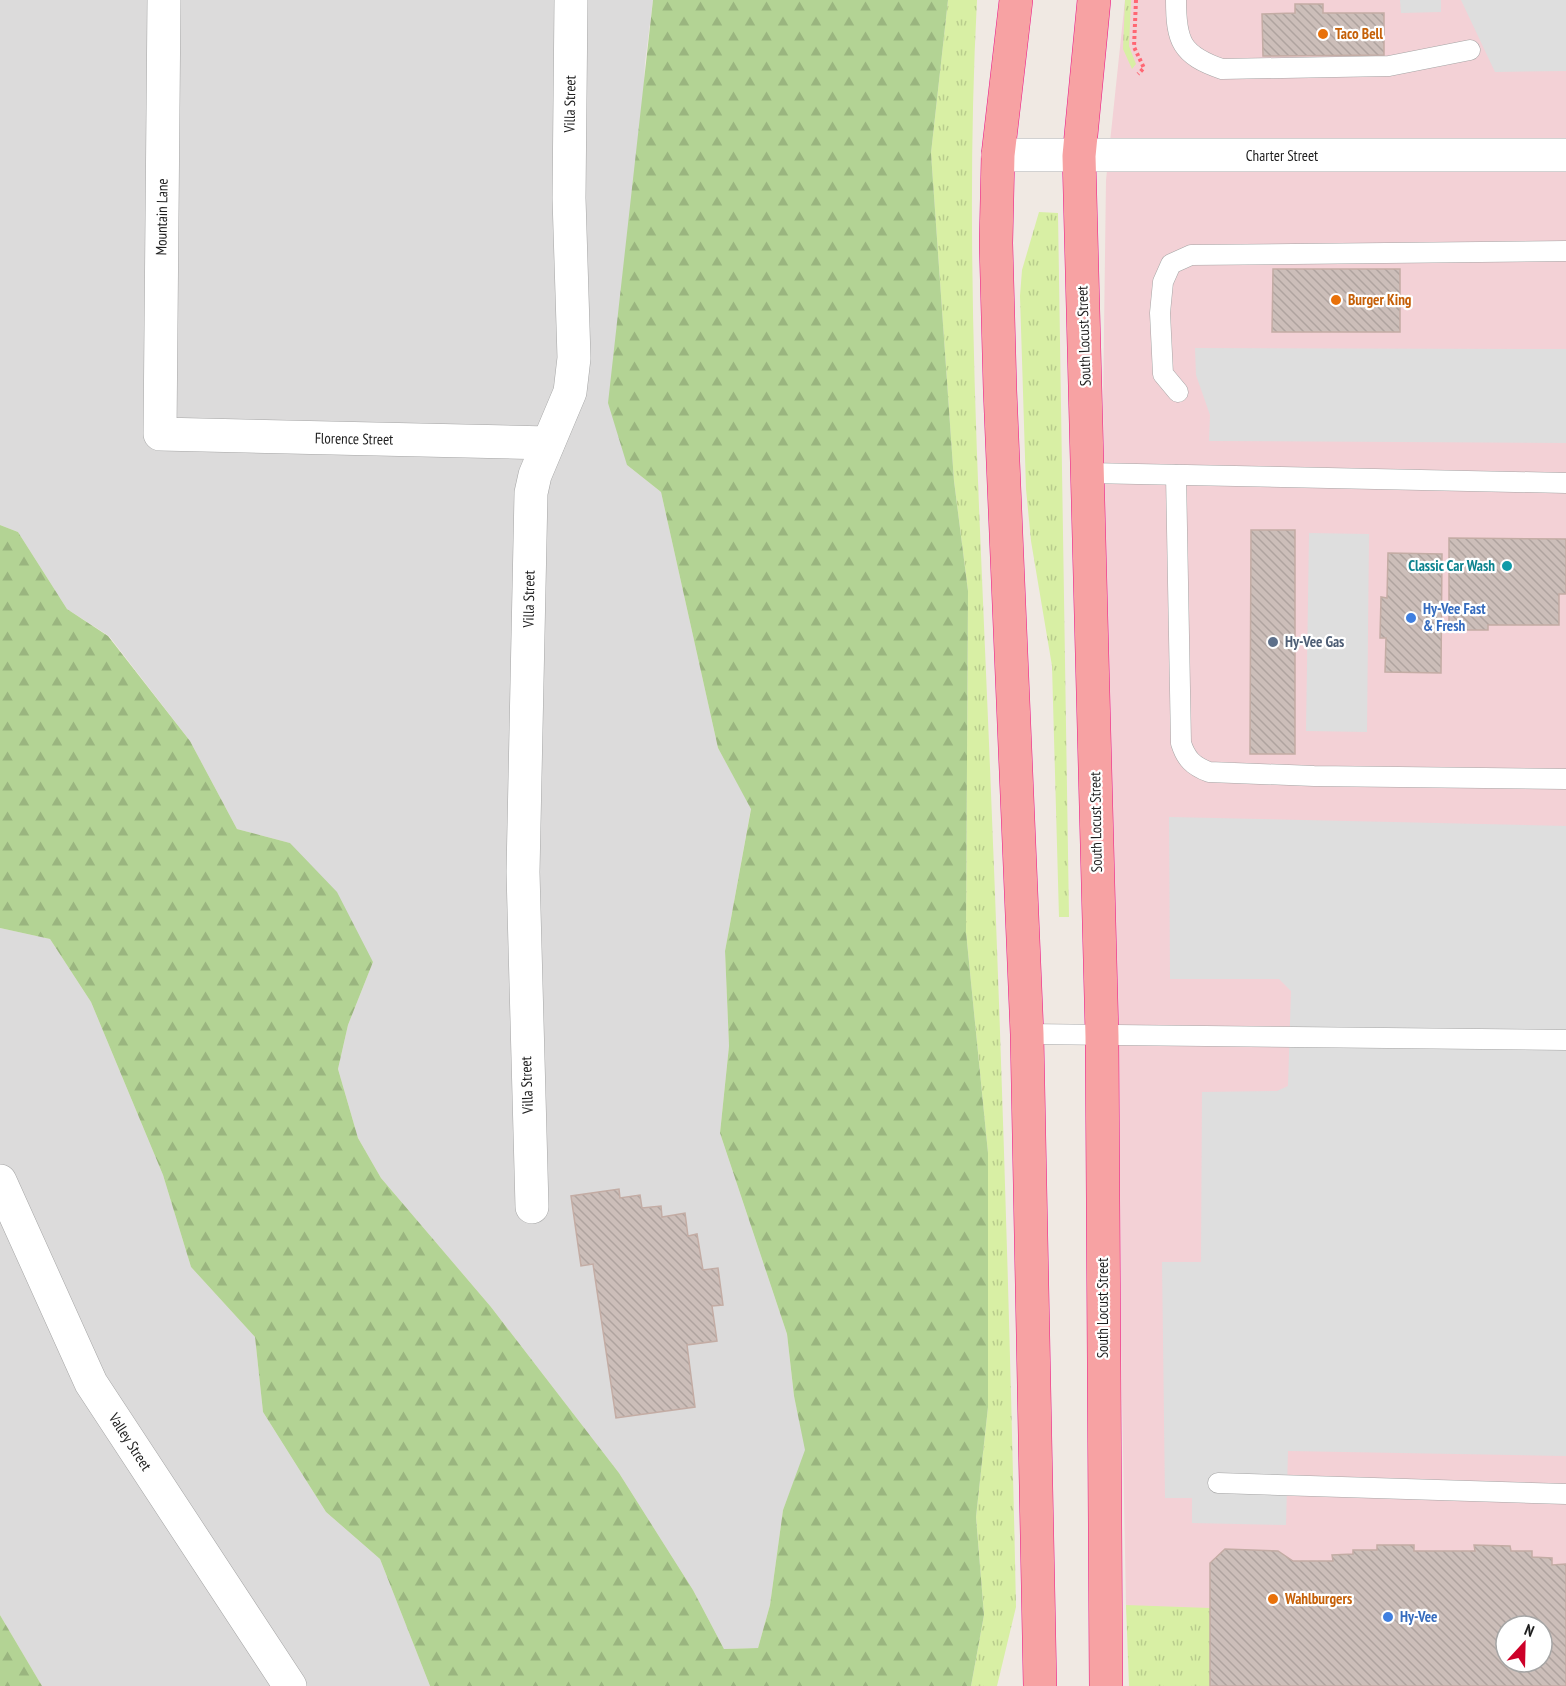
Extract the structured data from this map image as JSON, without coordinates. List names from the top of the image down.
{
  "streets": {
    "highway": ["South Locust Street"],
    "street": [
      "Villa Street",
      "Charter Street",
      "Mountain Lane",
      "Florence Street",
      "Valley Street"
    ]
  },
  "crossings": [
    ["Villa Street", "Florence Street"],
    ["Charter Street", "South Locust Street"],
    ["Mountain Lane", "Florence Street"]
  ],
  "places": [
    "Taco Bell",
    "Burger King",
    "Classic Car Wash",
    "Hy-Vee Fast & Fresh",
    "Hy-Vee Gas",
    "Wahlburgers",
    "Hy-Vee"
  ],
  "north": "top"
}
